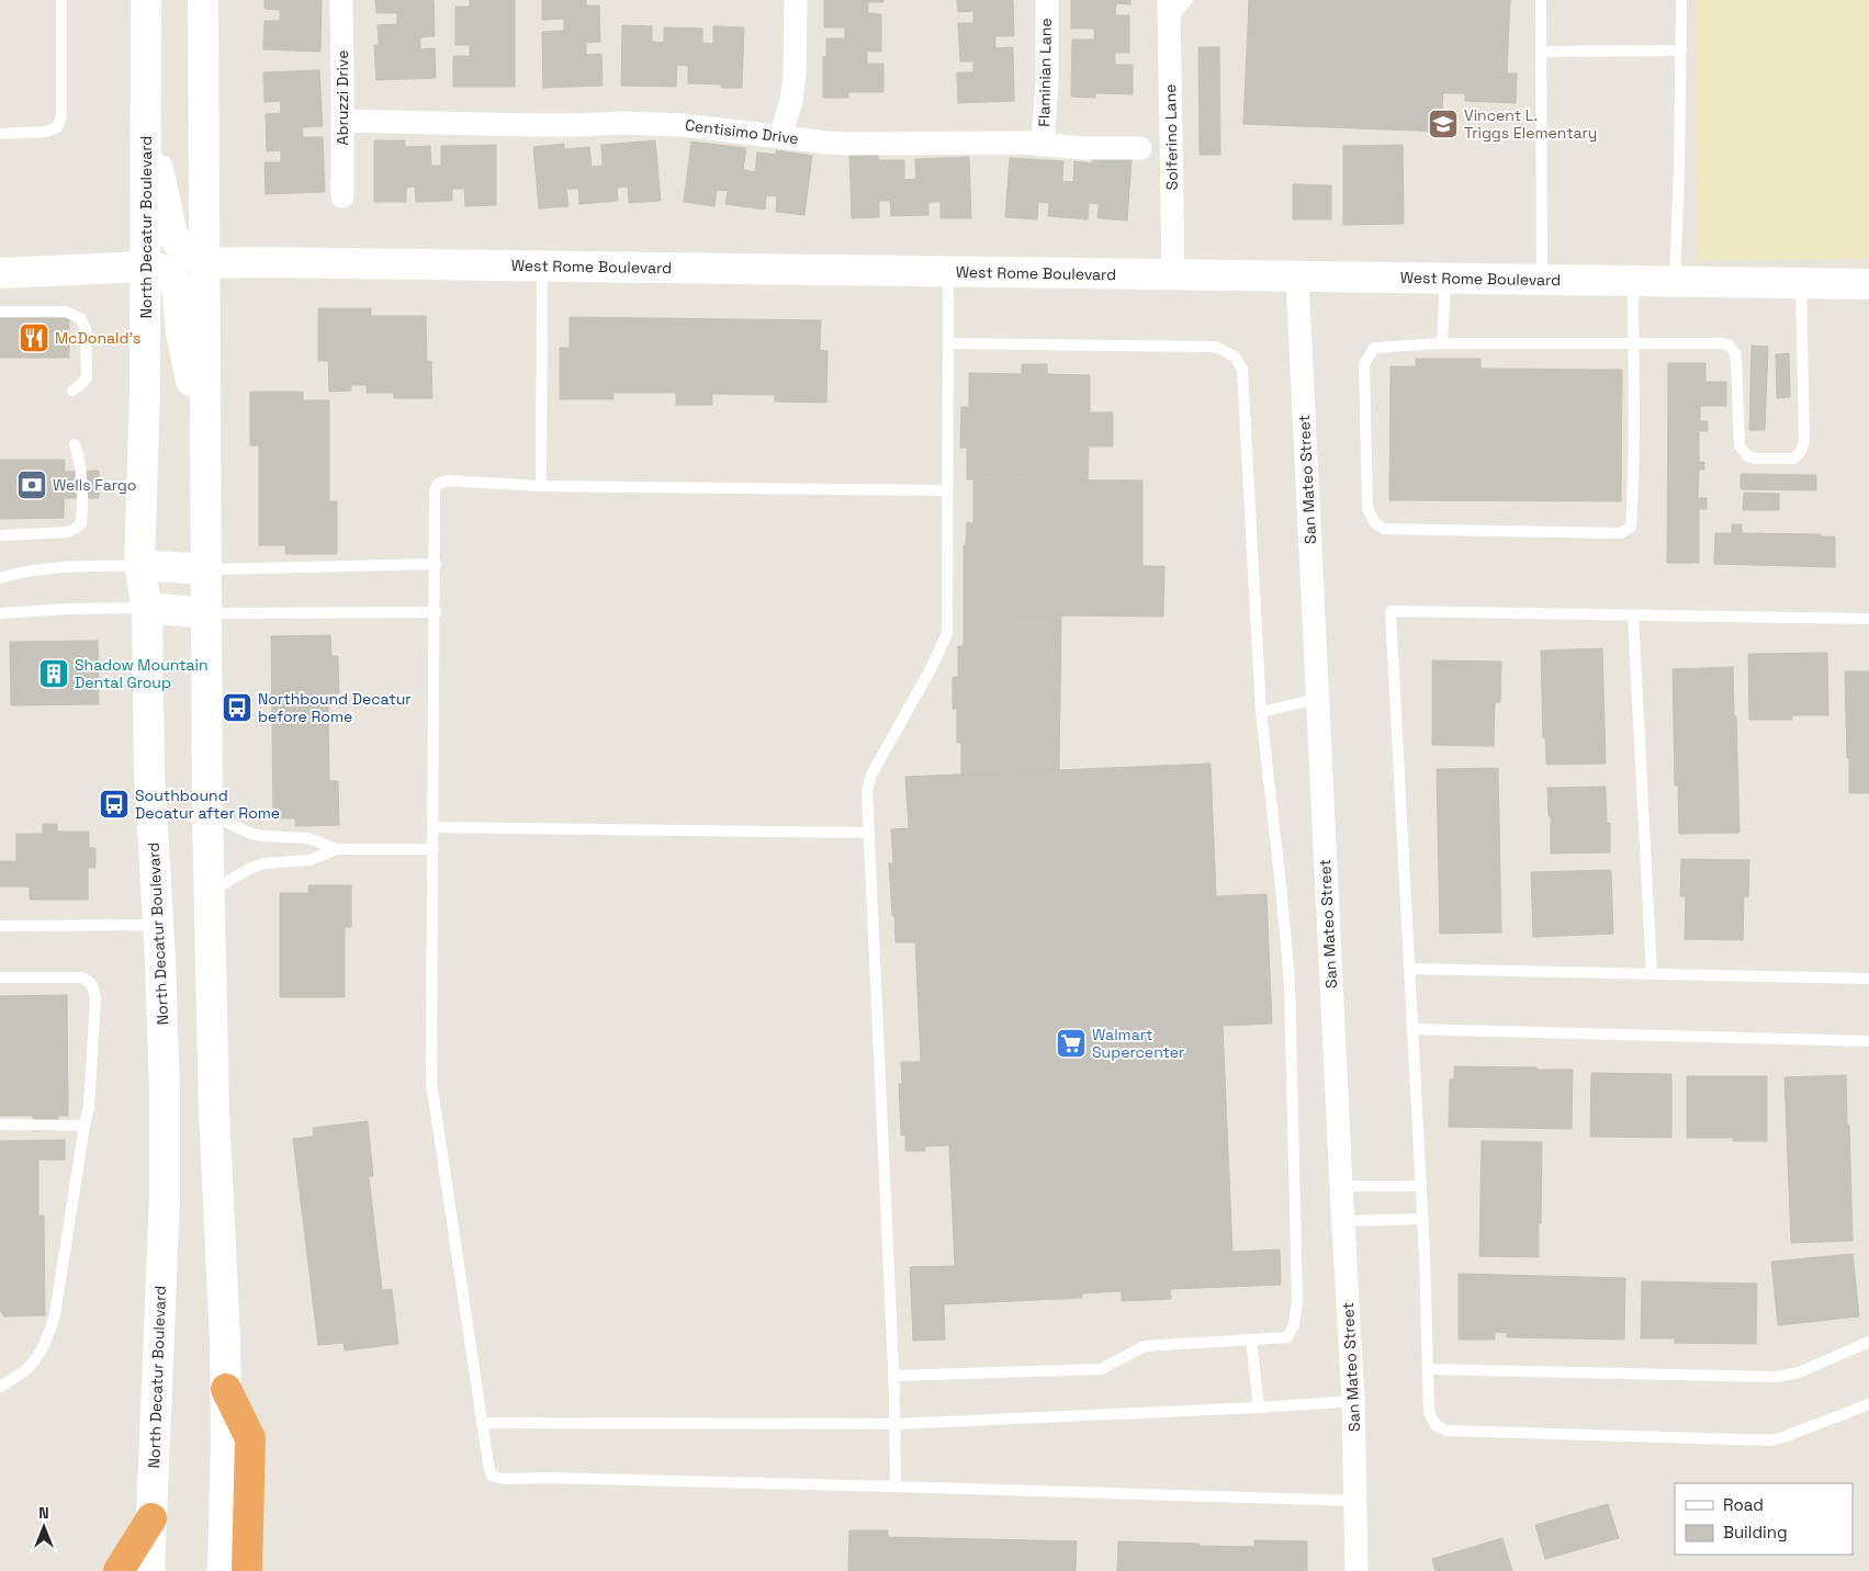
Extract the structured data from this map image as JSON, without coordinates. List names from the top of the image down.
{
  "streets": {
    "main road": ["North Decatur Boulevard", "West Rome Boulevard"],
    "street": [
      "Flaminian Lane",
      "Abruzzi Drive",
      "Centisimo Drive",
      "Solferino Lane",
      "San Mateo Street"
    ]
  },
  "crossings": [
    ["Flaminian Lane", "Centisimo Drive"],
    ["Abruzzi Drive", "Centisimo Drive"],
    ["Solferino Lane", "West Rome Boulevard"],
    ["West Rome Boulevard", "San Mateo Street"]
  ],
  "places": {
    "school or university": ["Vincent L. Triggs Elementary"],
    "restaurant": ["McDonald's"],
    "bank": ["Wells Fargo"],
    "building": ["Shadow Mountain Dental Group"],
    "bus stop": ["Northbound Decatur before Rome", "Southbound Decatur after Rome"],
    "supermarket": ["Walmart Supercenter"]
  },
  "legend": ["Road", "Building"],
  "north": "top"
}
